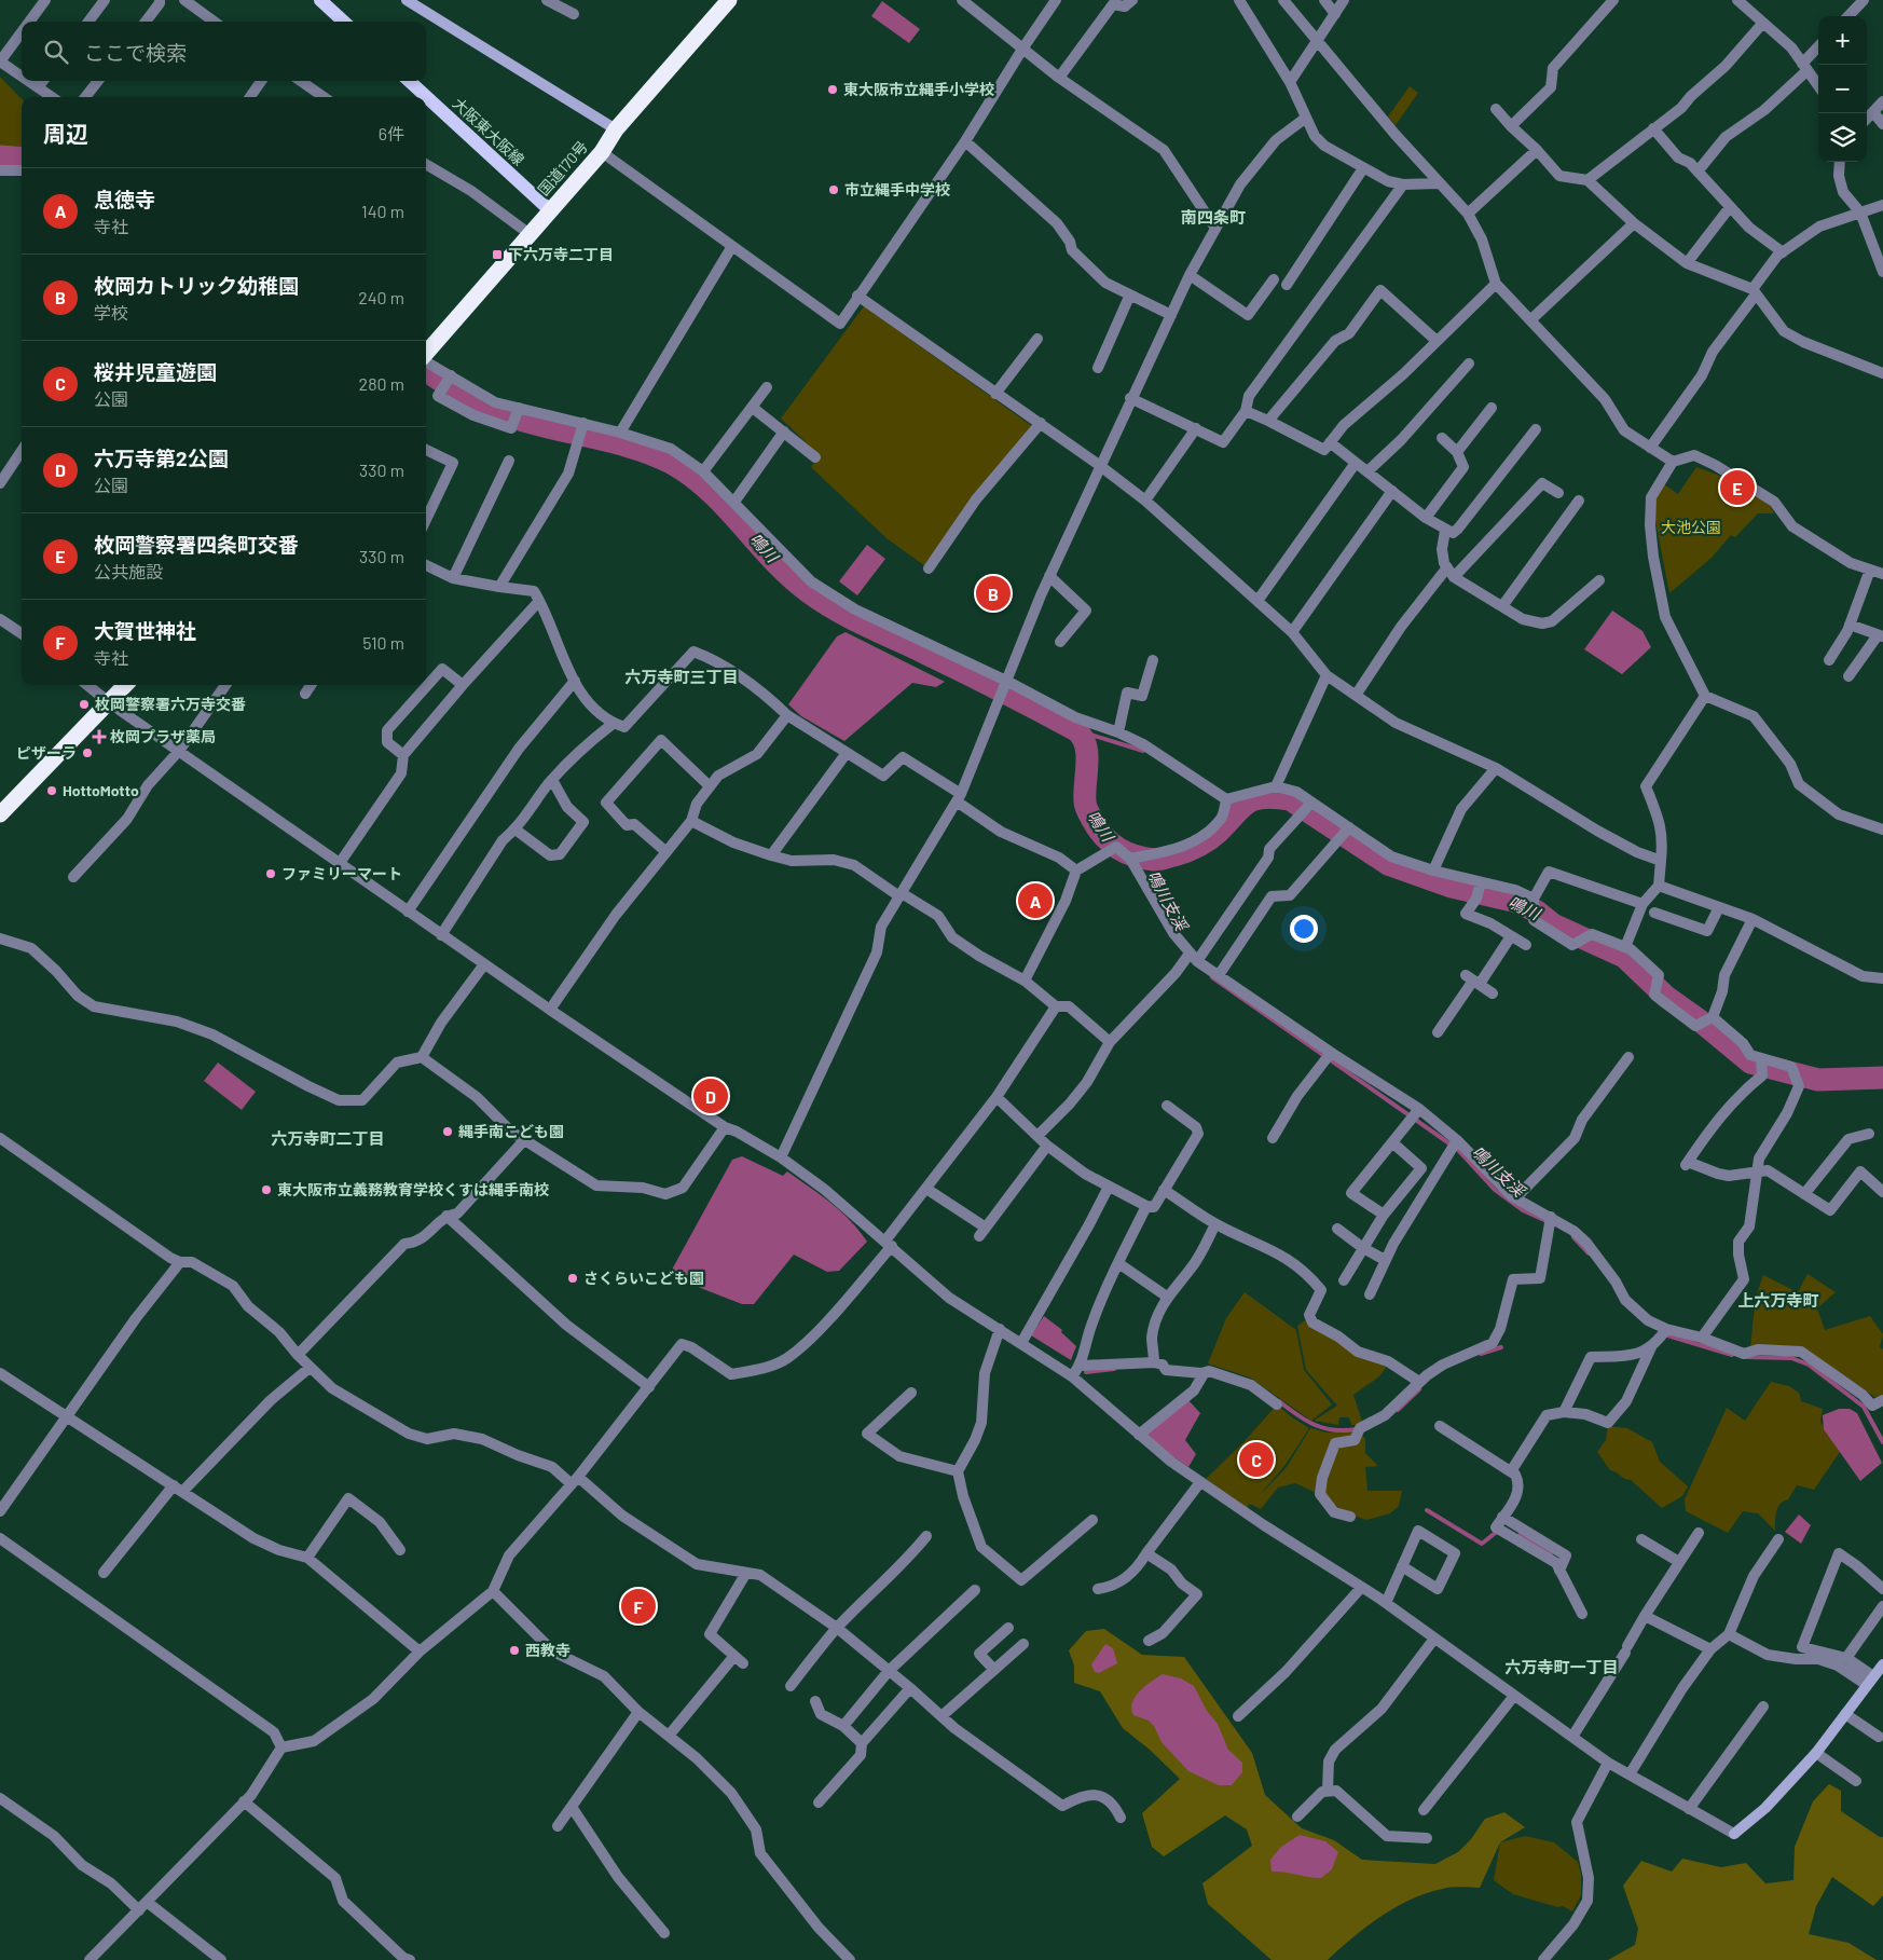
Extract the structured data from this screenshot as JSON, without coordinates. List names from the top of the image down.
{
  "streets": {
    "highway": ["国道170号"],
    "main road": ["大阪東大阪線"]
  },
  "crossings": [
    ["大阪東大阪線", "国道170号"]
  ],
  "districts": [
    "南四条町",
    "六万寺町三丁目",
    "六万寺町二丁目",
    "上六万寺町",
    "六万寺町一丁目"
  ],
  "water": ["鳴川", "鳴川支渓"],
  "parks": ["大池公園"],
  "places": {
    "other": [
      "東大阪市立縄手小学校",
      "市立縄手中学校",
      "枚岡警察署六万寺交番",
      "ピザーラ",
      "HottoMotto",
      "ファミリーマート",
      "縄手南こども園",
      "東大阪市立義務教育学校くすは縄手南校",
      "さくらいこども園",
      "西教寺"
    ],
    "transit": ["下六万寺二丁目"],
    "health": ["枚岡プラザ薬局"]
  },
  "page": {
    "map_buttons": ["+", "−"],
    "search": "ここで検索",
    "heading": ["周辺", "6件"],
    "list": [
      {
        "mark": "A",
        "name": "息徳寺",
        "note": "寺社",
        "value": "140 m"
      },
      {
        "mark": "B",
        "name": "枚岡カトリック幼稚園",
        "note": "学校",
        "value": "240 m"
      },
      {
        "mark": "C",
        "name": "桜井児童遊園",
        "note": "公園",
        "value": "280 m"
      },
      {
        "mark": "D",
        "name": "六万寺第2公園",
        "note": "公園",
        "value": "330 m"
      },
      {
        "mark": "E",
        "name": "枚岡警察署四条町交番",
        "note": "公共施設",
        "value": "330 m"
      },
      {
        "mark": "F",
        "name": "大賀世神社",
        "note": "寺社",
        "value": "510 m"
      }
    ],
    "pins": [
      "E",
      "B",
      "A",
      "D",
      "C",
      "F"
    ]
  }
}
